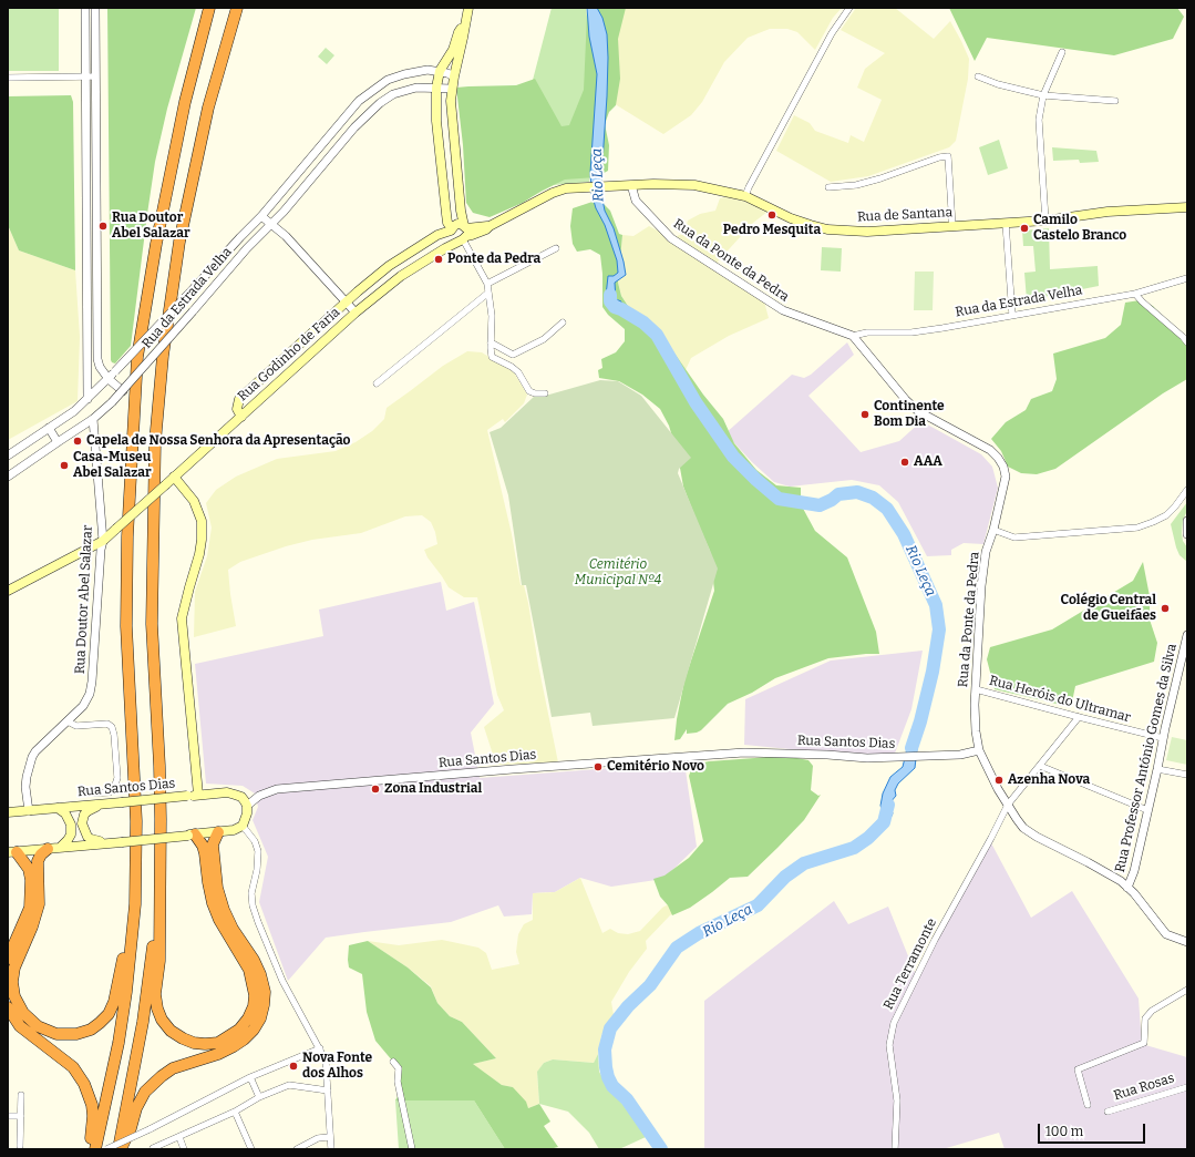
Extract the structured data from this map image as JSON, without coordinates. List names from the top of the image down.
{
  "streets": {
    "main road": ["Rua de Santana", "Rua Godinho de Faria", "Rua Santos Dias"],
    "street": [
      "Rua da Ponte da Pedra",
      "Rua da Estrada Velha",
      "Rua Doutor Abel Salazar",
      "Rua Heróis do Ultramar",
      "Rua Professor António Gomes da Silva",
      "Rua Terramonte",
      "Rua Rosas"
    ]
  },
  "crossings": [
    ["Rua de Santana", "Rua da Ponte da Pedra"],
    ["Rua de Santana", "Rua Godinho de Faria"],
    ["Rua da Ponte da Pedra", "Rua da Estrada Velha"],
    ["Rua da Ponte da Pedra", "Rua Godinho de Faria"],
    ["Rua da Ponte da Pedra", "Rua Heróis do Ultramar"],
    ["Rua da Ponte da Pedra", "Rua Santos Dias"],
    ["Rua da Ponte da Pedra", "Rua Professor António Gomes da Silva"],
    ["Rua da Ponte da Pedra", "Rua Terramonte"],
    ["Rua da Estrada Velha", "Rua Doutor Abel Salazar"],
    ["Rua Godinho de Faria", "Rua Doutor Abel Salazar"],
    ["Rua Doutor Abel Salazar", "Rua Santos Dias"],
    ["Rua Heróis do Ultramar", "Rua Professor António Gomes da Silva"],
    ["Rua Heróis do Ultramar", "Rua Terramonte"]
  ],
  "water": ["Rio Leça"],
  "parks": ["Cemitério Municipal Nº4"],
  "places": [
    "Pedro Mesquita",
    "Rua Doutor Abel Salazar",
    "Camilo Castelo Branco",
    "Ponte da Pedra",
    "Continente Bom Dia",
    "Capela de Nossa Senhora da Apresentação",
    "AAA",
    "Casa-Museu Abel Salazar",
    "Colégio Central de Gueifães",
    "Cemitério Novo",
    "Azenha Nova",
    "Zona Industrial",
    "Nova Fonte dos Alhos"
  ],
  "scale_bar": "100 m"
}
